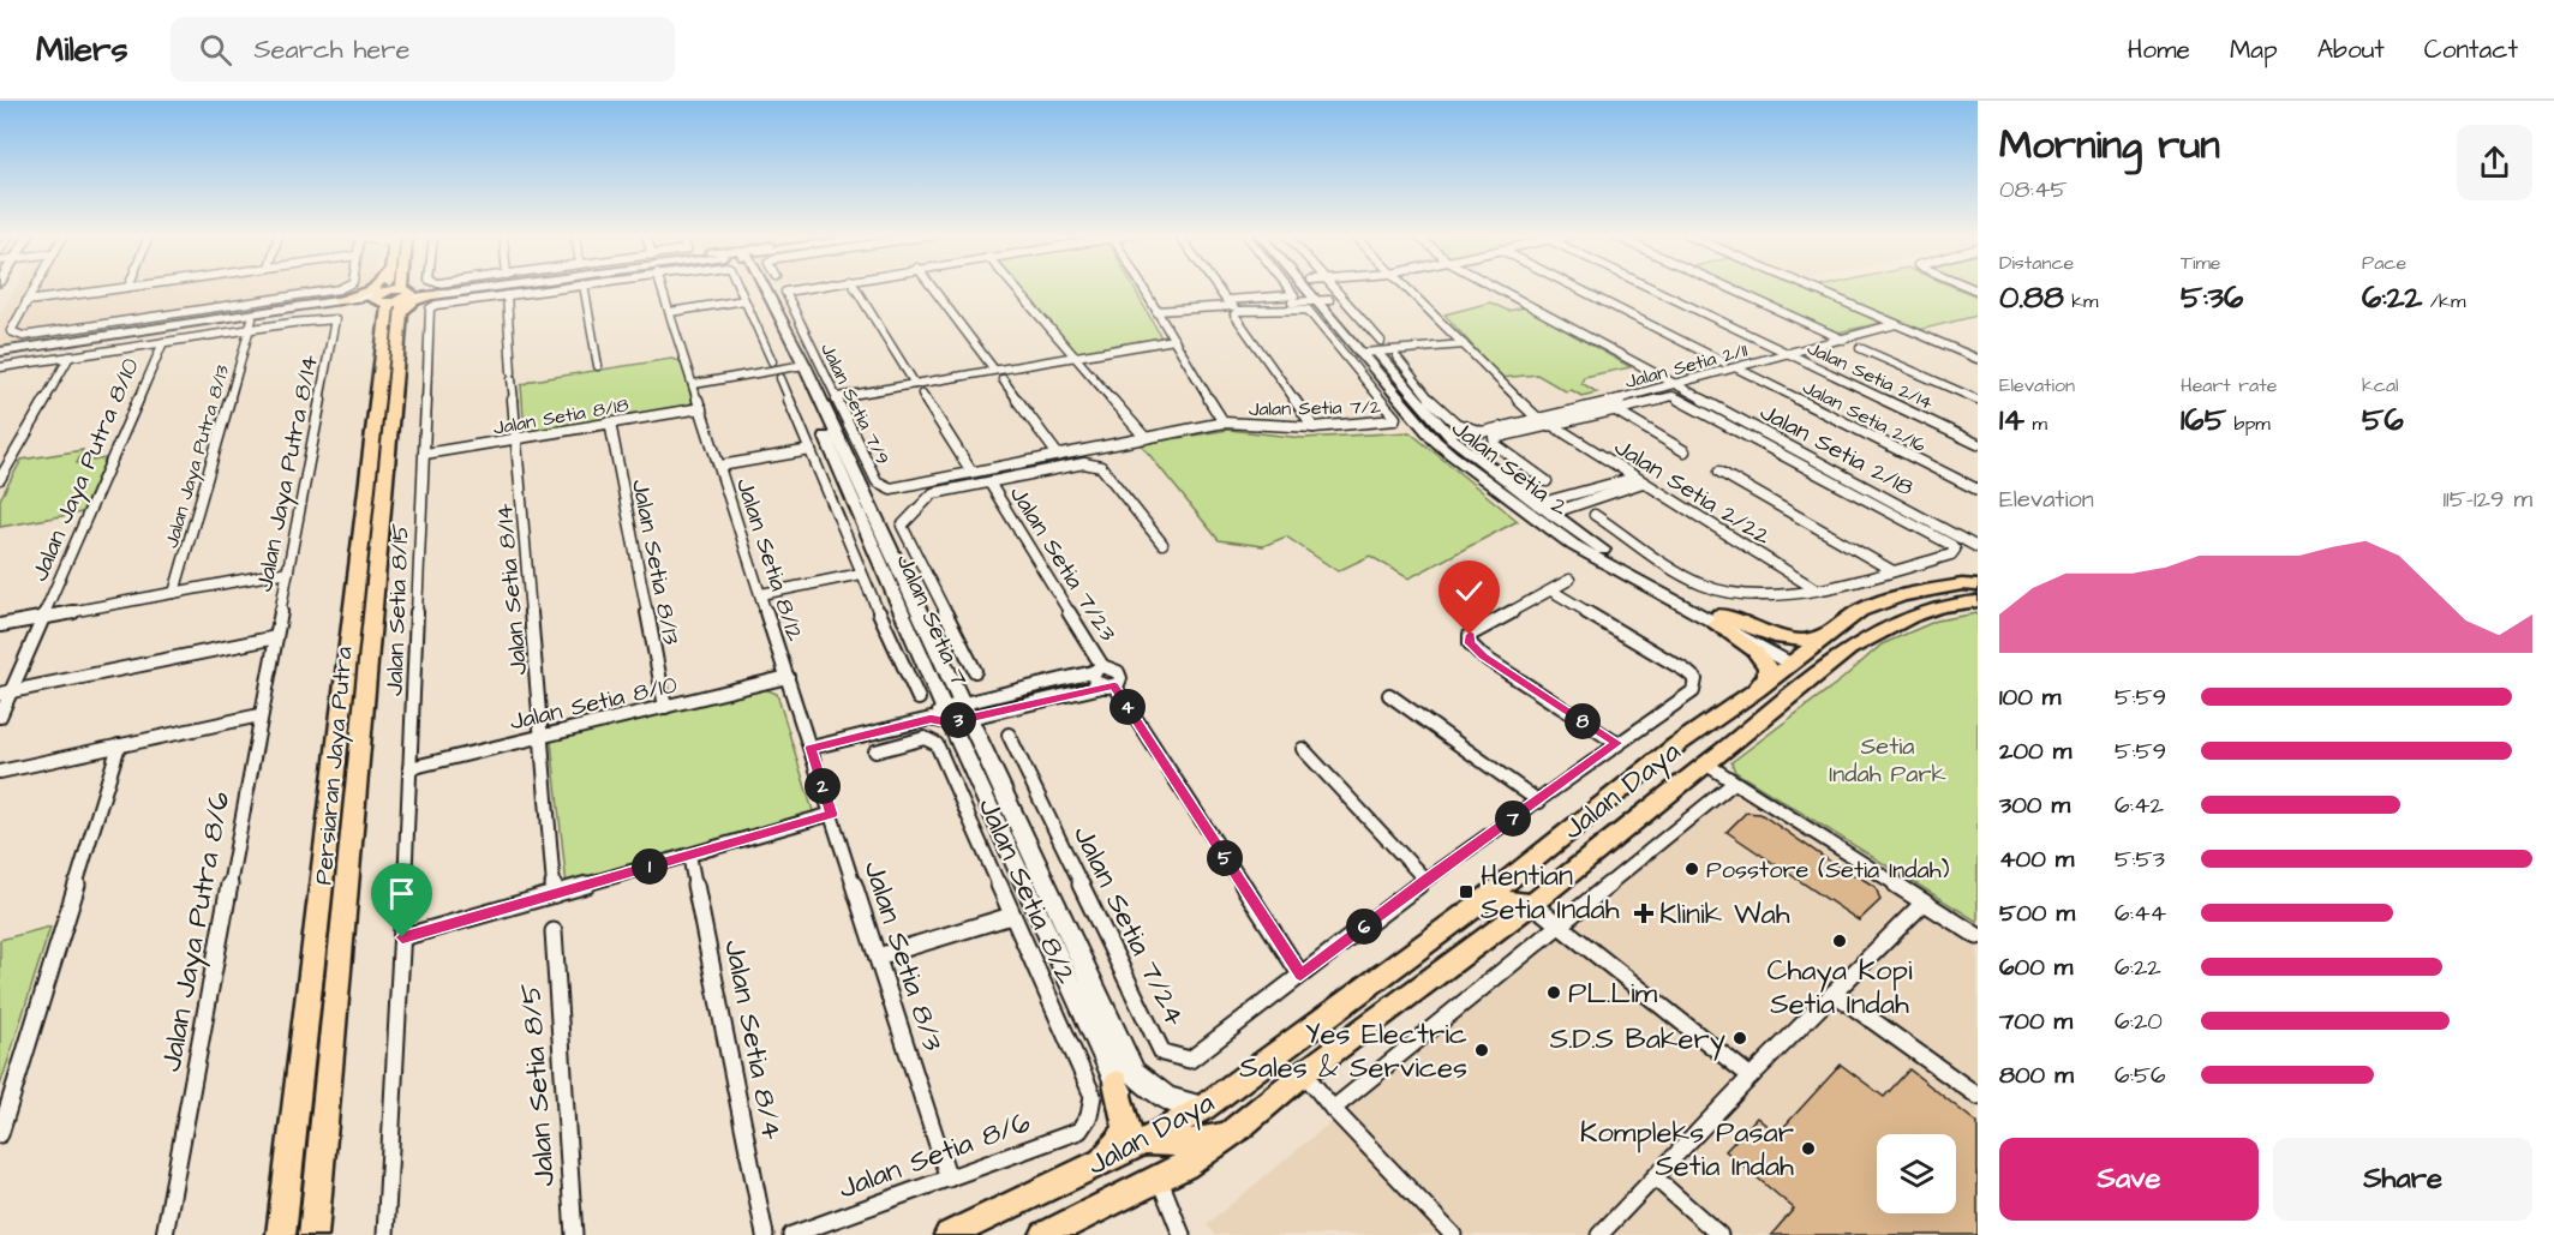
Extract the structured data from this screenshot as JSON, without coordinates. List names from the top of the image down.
{
  "streets": {
    "main road": ["Persiaran Jaya Putra", "Jalan Daya"],
    "street": [
      "Jalan Setia 2/11",
      "Jalan Setia 2/14",
      "Jalan Setia 7/9",
      "Jalan Setia 7/2",
      "Jalan Setia 8/18",
      "Jalan Setia 2/16",
      "Jalan Setia 2/18",
      "Jalan Jaya Putra 8/13",
      "Jalan Setia 2",
      "Jalan Jaya Putra 8/10",
      "Jalan Jaya Putra 8/14",
      "Jalan Setia 2/22",
      "Jalan Setia 8/12",
      "Jalan Setia 8/13",
      "Jalan Setia 7/23",
      "Jalan Setia 8/14",
      "Jalan Setia 8/15",
      "Jalan Setia 7",
      "Jalan Setia 8/10",
      "Jalan Setia 8/2",
      "Jalan Setia 7/24",
      "Jalan Jaya Putra 8/6",
      "Jalan Setia 8/3",
      "Jalan Setia 8/4",
      "Jalan Setia 8/5",
      "Jalan Setia 8/6"
    ]
  },
  "crossings": [
    ["Jalan Setia 2/11", "Jalan Setia 2/14"],
    ["Jalan Setia 2/11", "Jalan Setia 2/16"],
    ["Jalan Setia 2/11", "Jalan Setia 2/18"],
    ["Jalan Setia 7/9", "Jalan Setia 7/2"],
    ["Jalan Setia 7/2", "Jalan Setia 2"],
    ["Jalan Setia 8/18", "Jalan Setia 8/12"],
    ["Jalan Setia 8/18", "Jalan Setia 8/13"],
    ["Jalan Setia 8/18", "Jalan Setia 8/14"],
    ["Jalan Setia 8/18", "Jalan Setia 8/15"],
    ["Jalan Jaya Putra 8/13", "Jalan Jaya Putra 8/14"],
    ["Jalan Setia 2", "Jalan Daya"],
    ["Jalan Jaya Putra 8/14", "Jalan Jaya Putra 8/6"],
    ["Jalan Setia 8/12", "Jalan Setia 8/10"],
    ["Jalan Setia 8/12", "Jalan Setia 8/3"],
    ["Jalan Setia 8/13", "Jalan Setia 8/10"],
    ["Jalan Setia 8/14", "Jalan Setia 8/10"],
    ["Jalan Setia 8/15", "Jalan Setia 8/10"],
    ["Jalan Setia 7", "Jalan Daya"],
    ["Jalan Setia 8/2", "Jalan Setia 8/6"],
    ["Jalan Setia 8/3", "Jalan Setia 8/6"]
  ],
  "parks": ["Setia Indah Park"],
  "places": {
    "other": [
      "Posstore (Setia Indah)",
      "Chaya Kopi Setia Indah",
      "PL.Lim",
      "S.D.S Bakery",
      "Yes Electric Sales & Services",
      "Kompleks Pasar Setia Indah"
    ],
    "transit": ["Hentian Setia Indah"],
    "health": ["Klinik Wah"]
  },
  "page": {
    "header": "Milers",
    "search": "Search here",
    "nav": [
      "Home",
      "Map",
      "About",
      "Contact"
    ],
    "heading": ["Morning run", "08:45"],
    "stats": [
      ["Distance", "0.88 km"],
      ["Time", "5:36"],
      ["Pace", "6:22 /km"],
      ["Elevation", "14 m"],
      ["Heart rate", "165 bpm"],
      ["kcal", "56"]
    ],
    "chart": ["Elevation", "115–129 m"],
    "list": [
      {
        "name": "100 m",
        "note": "5:59"
      },
      {
        "name": "200 m",
        "note": "5:59"
      },
      {
        "name": "300 m",
        "note": "6:42"
      },
      {
        "name": "400 m",
        "note": "5:53"
      },
      {
        "name": "500 m",
        "note": "6:44"
      },
      {
        "name": "600 m",
        "note": "6:22"
      },
      {
        "name": "700 m",
        "note": "6:20"
      },
      {
        "name": "800 m",
        "note": "6:56"
      }
    ],
    "pins": [
      "4",
      "3",
      "8",
      "2",
      "7",
      "5",
      "1",
      "6"
    ],
    "buttons": ["Save", "Share"]
  }
}
